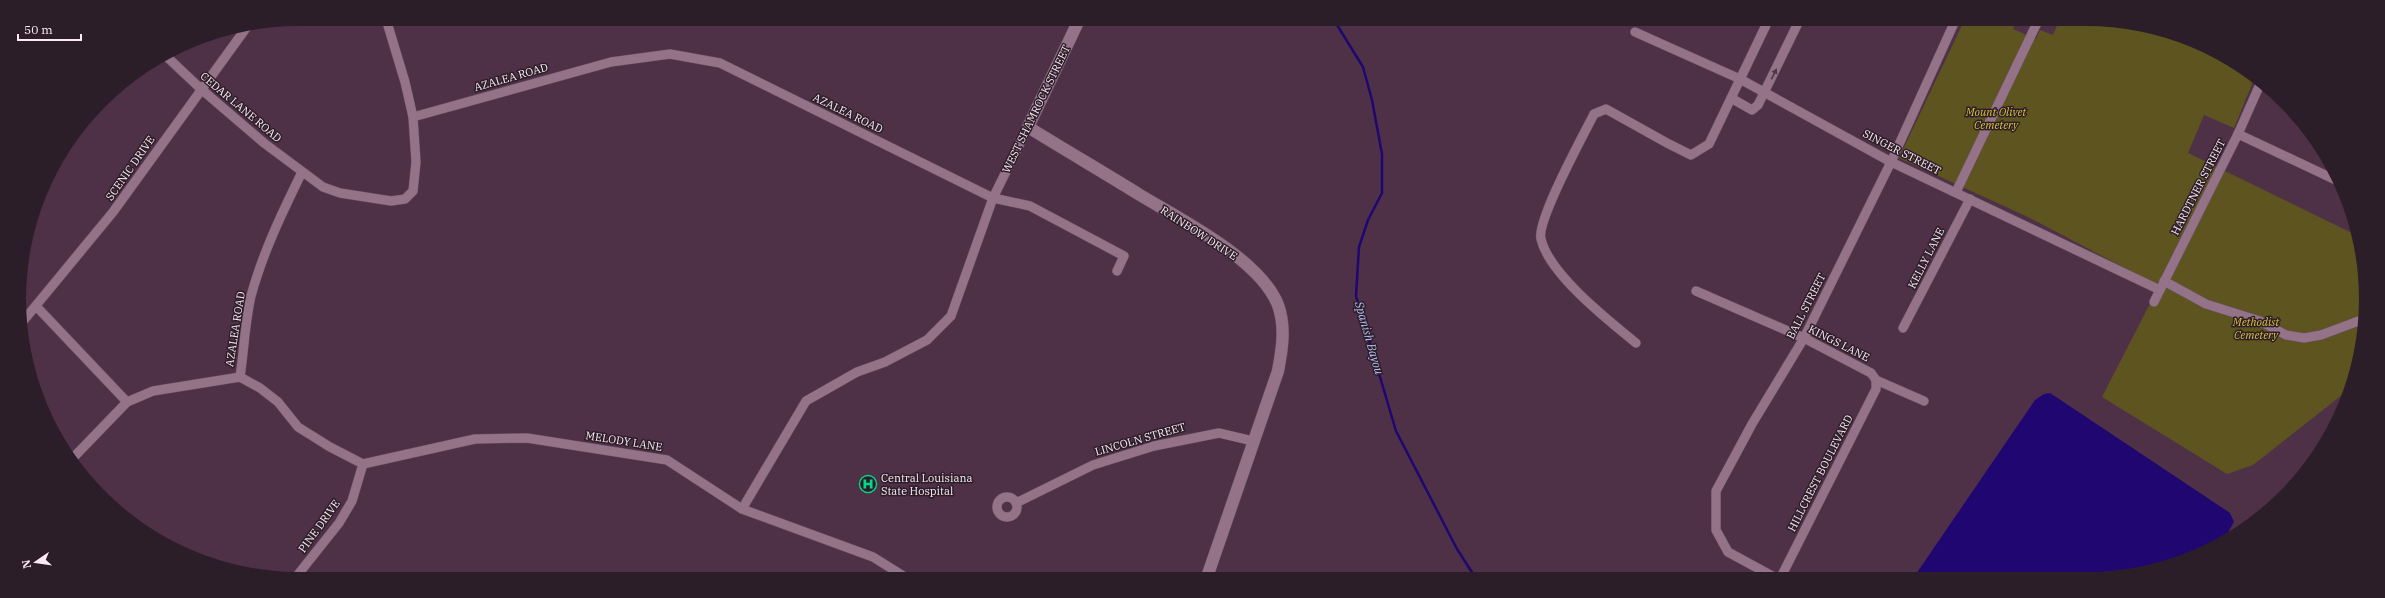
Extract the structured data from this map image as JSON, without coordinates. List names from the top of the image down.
{
  "streets": {
    "street": [
      "AZALEA ROAD",
      "CEDAR LANE ROAD",
      "WEST SHAMROCK STREET",
      "SINGER STREET",
      "SCENIC DRIVE",
      "HARDTNER STREET",
      "RAINBOW DRIVE",
      "KELLY LANE",
      "BALL STREET",
      "KINGS LANE",
      "LINCOLN STREET",
      "MELODY LANE",
      "HILLCREST BOULEVARD",
      "PINE DRIVE"
    ]
  },
  "crossings": [
    ["AZALEA ROAD", "CEDAR LANE ROAD"],
    ["AZALEA ROAD", "WEST SHAMROCK STREET"],
    ["CEDAR LANE ROAD", "SCENIC DRIVE"],
    ["WEST SHAMROCK STREET", "RAINBOW DRIVE"],
    ["WEST SHAMROCK STREET", "MELODY LANE"],
    ["SINGER STREET", "HARDTNER STREET"],
    ["SINGER STREET", "KELLY LANE"],
    ["SINGER STREET", "BALL STREET"],
    ["RAINBOW DRIVE", "LINCOLN STREET"],
    ["BALL STREET", "KINGS LANE"],
    ["KINGS LANE", "HILLCREST BOULEVARD"],
    ["MELODY LANE", "PINE DRIVE"]
  ],
  "water": ["Spanish Bayou"],
  "parks": ["Mount Olivet Cemetery", "Methodist Cemetery"],
  "places": {
    "hospital": ["Central Louisiana State Hospital"]
  },
  "scale_bar": "50 m",
  "north": "left"
}
